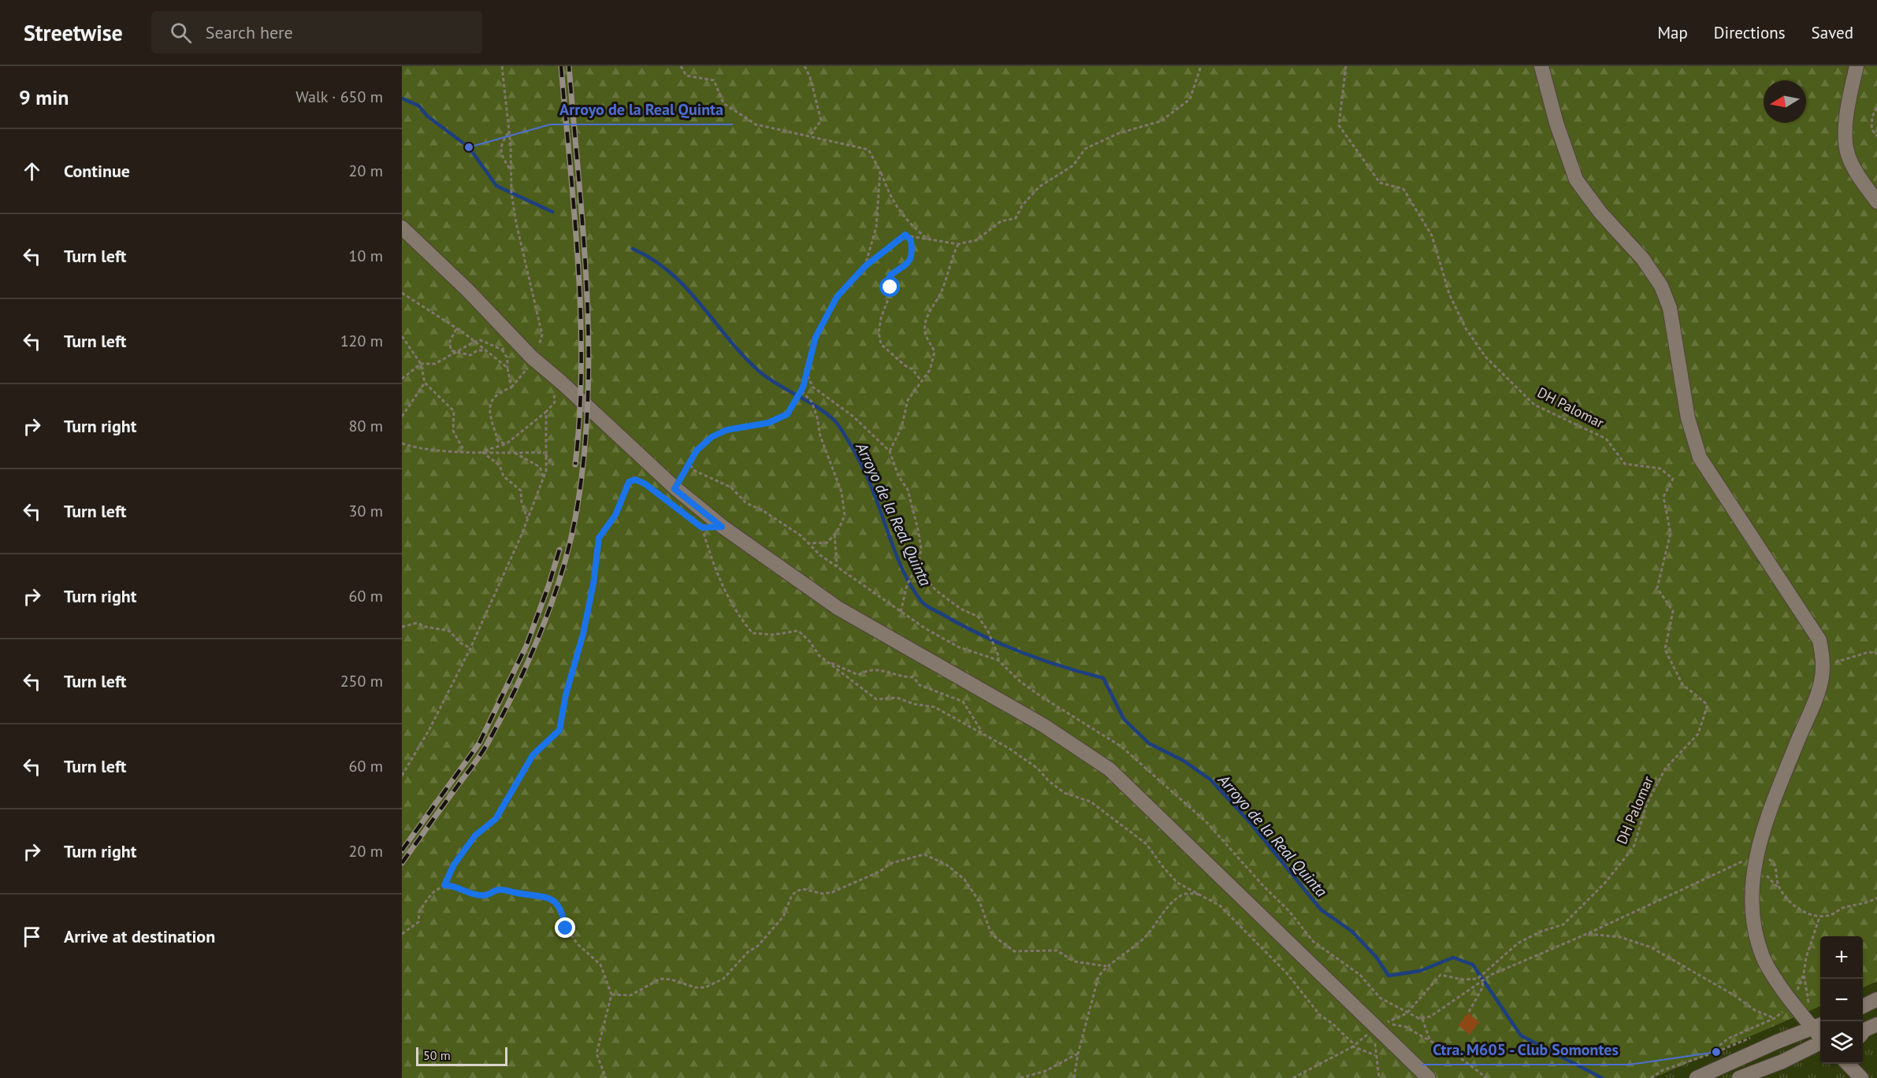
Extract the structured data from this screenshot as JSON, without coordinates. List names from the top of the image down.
{
  "streets": {
    "path": ["DH Palomar"]
  },
  "water": ["Arroyo de la Real Quinta"],
  "places": ["Arroyo de la Real Quinta", "Ctra. M605 - Club Somontes"],
  "scale_bar": "50 m",
  "north": "left",
  "page": {
    "header": "Streetwise",
    "search": "Search here",
    "nav": ["Map", "Directions", "Saved"],
    "heading": ["9 min", "Walk · 650 m"],
    "list": [
      ["Continue", "20 m"],
      ["Turn left", "10 m"],
      ["Turn left", "120 m"],
      ["Turn right", "80 m"],
      ["Turn left", "30 m"],
      ["Turn right", "60 m"],
      ["Turn left", "250 m"],
      ["Turn left", "60 m"],
      ["Turn right", "20 m"],
      "Arrive at destination"
    ],
    "map_buttons": ["+", "−"],
    "scale": "50 m"
  }
}
